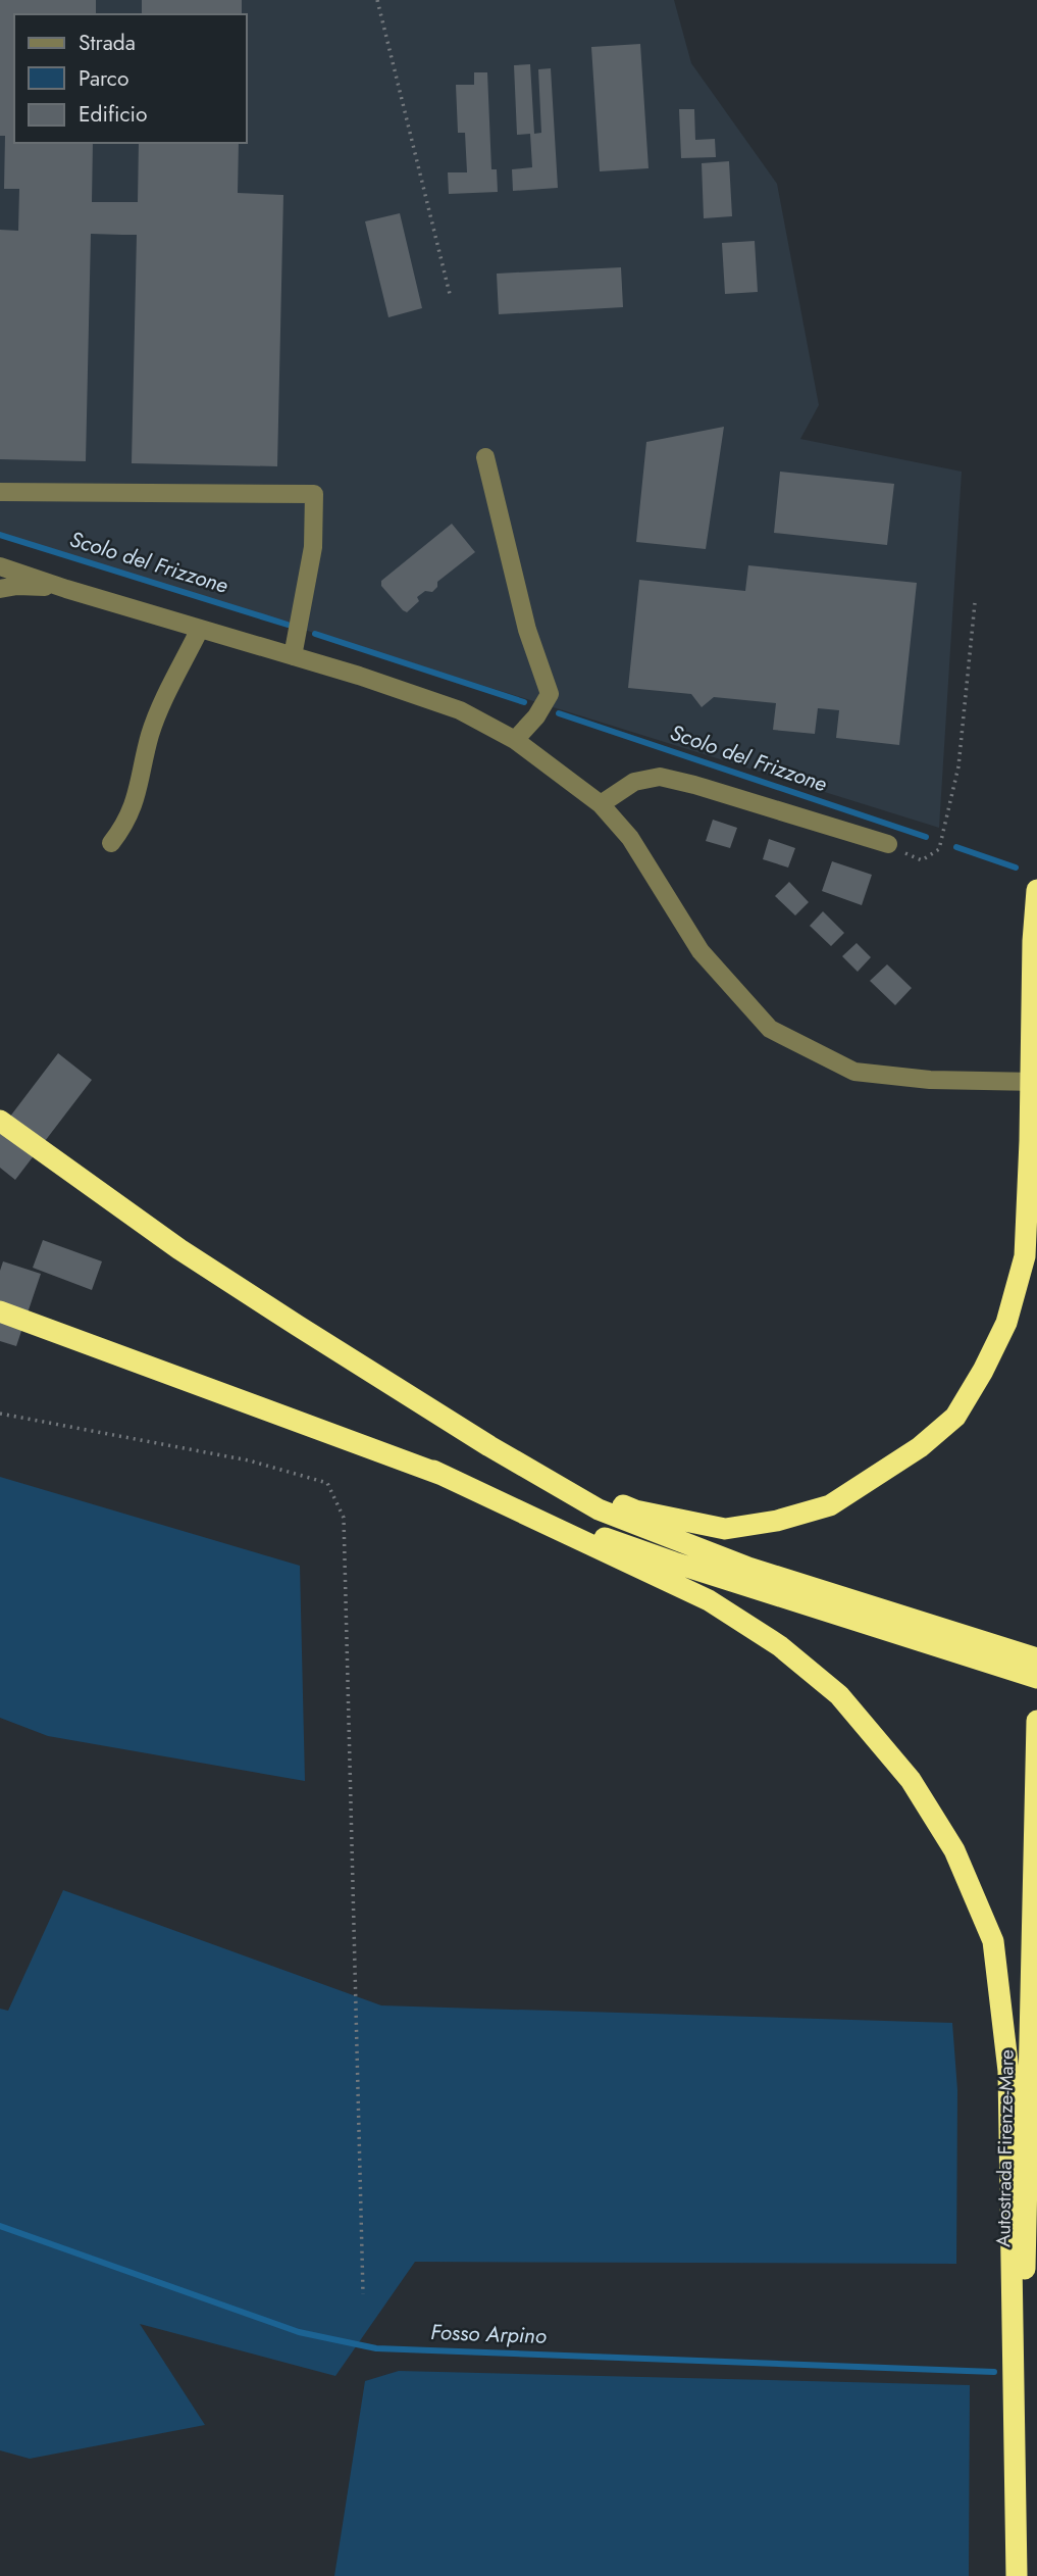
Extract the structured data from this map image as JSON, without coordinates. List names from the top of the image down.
{
  "streets": {
    "highway": ["Autostrada Firenze-Mare"]
  },
  "water": ["Scolo del Frizzone", "Fosso Arpino"],
  "legend": ["Strada", "Parco", "Edificio"]
}
